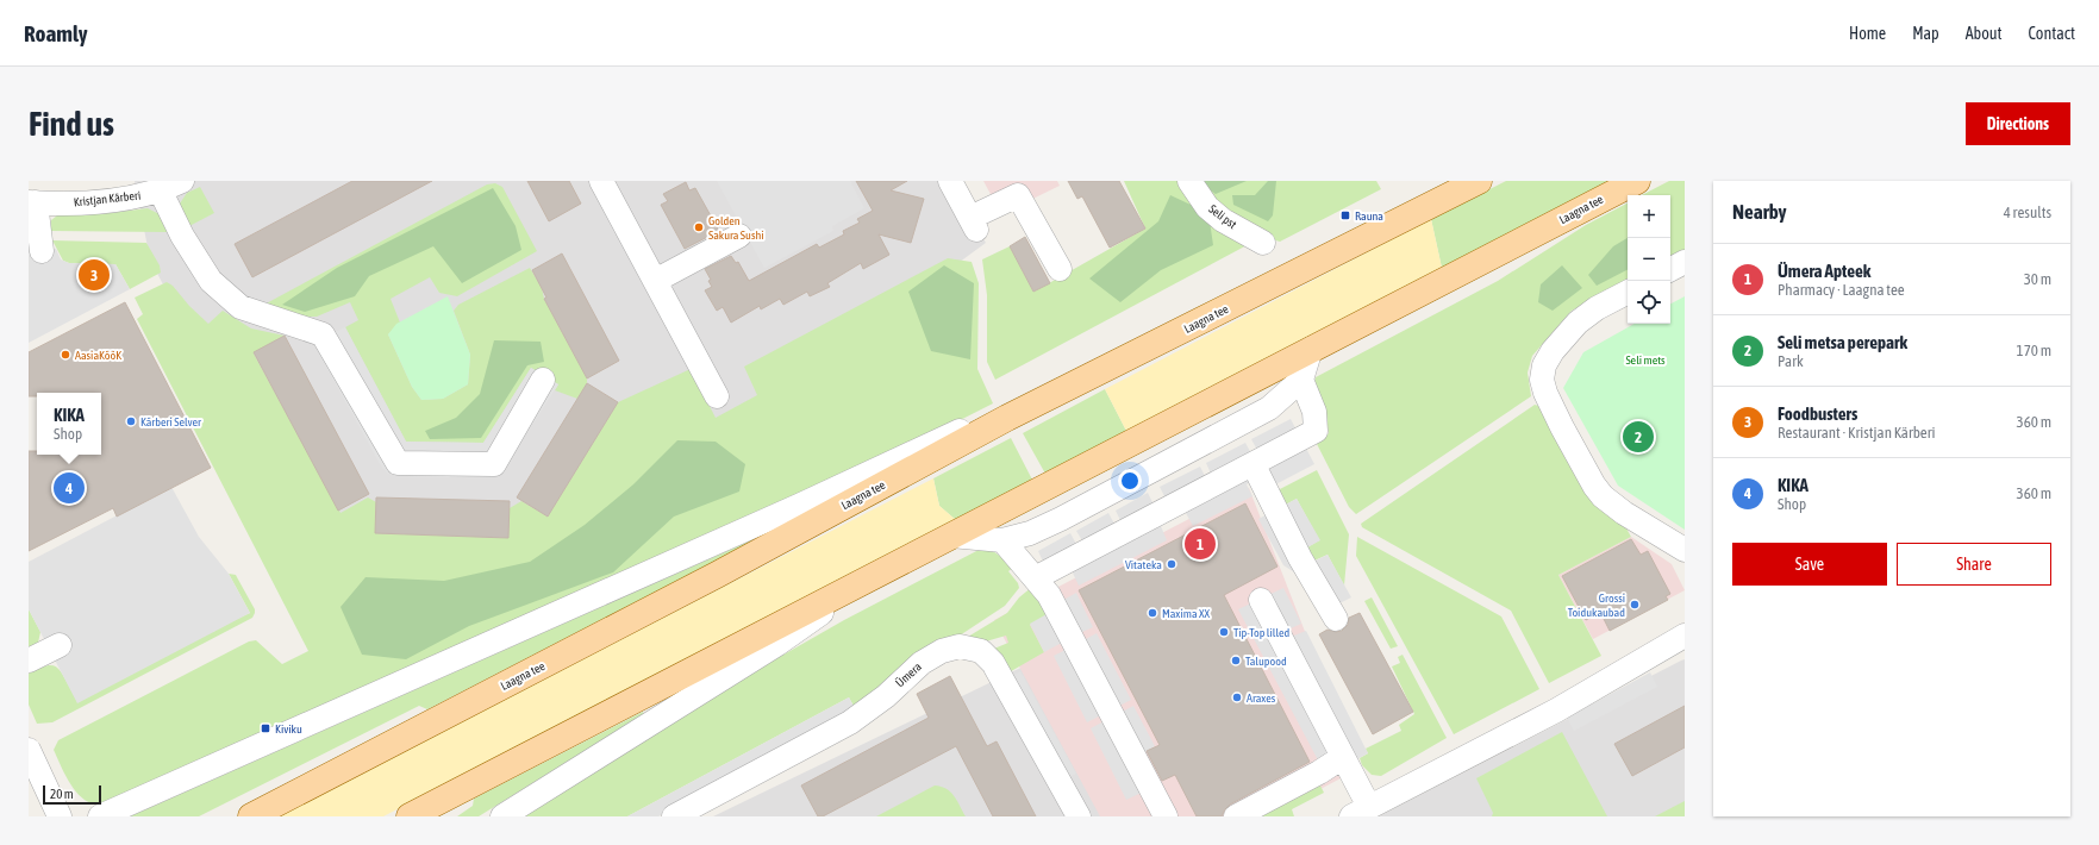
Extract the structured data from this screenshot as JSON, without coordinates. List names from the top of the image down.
{
  "streets": {
    "main road": ["Laagna tee"],
    "street": ["Kristjan Kärberi", "Seli pst", "Ümera"]
  },
  "parks": ["Seli mets"],
  "places": {
    "transit": ["Rauna", "Kiviku"],
    "other": [
      "Golden Sakura Sushi",
      "AasiaKööK",
      "Kärberi Selver",
      "Vitateka",
      "Grossi Toidukaubad",
      "Maxima XX",
      "Tip-Top lilled",
      "Talupood",
      "Araxes"
    ]
  },
  "scale_bar": "20 m",
  "page": {
    "header": "Roamly",
    "nav": [
      "Home",
      "Map",
      "About",
      "Contact"
    ],
    "buttons": [
      "Directions",
      ["Save", "Share"]
    ],
    "title": "Find us",
    "heading": ["Nearby", "4 results"],
    "map_buttons": ["+", "−"],
    "list": [
      {
        "mark": "1",
        "name": "Ümera Apteek",
        "note": "Pharmacy · Laagna tee",
        "value": "30 m"
      },
      {
        "mark": "2",
        "name": "Seli metsa perepark",
        "note": "Park",
        "value": "170 m"
      },
      {
        "mark": "3",
        "name": "Foodbusters",
        "note": "Restaurant · Kristjan Kärberi",
        "value": "360 m"
      },
      {
        "mark": "4",
        "name": "KIKA",
        "note": "Shop",
        "value": "360 m"
      }
    ],
    "pins": [
      "3",
      "2",
      "4",
      "1"
    ],
    "popup": ["KIKA", "Shop"],
    "scale": "20 m"
  }
}
